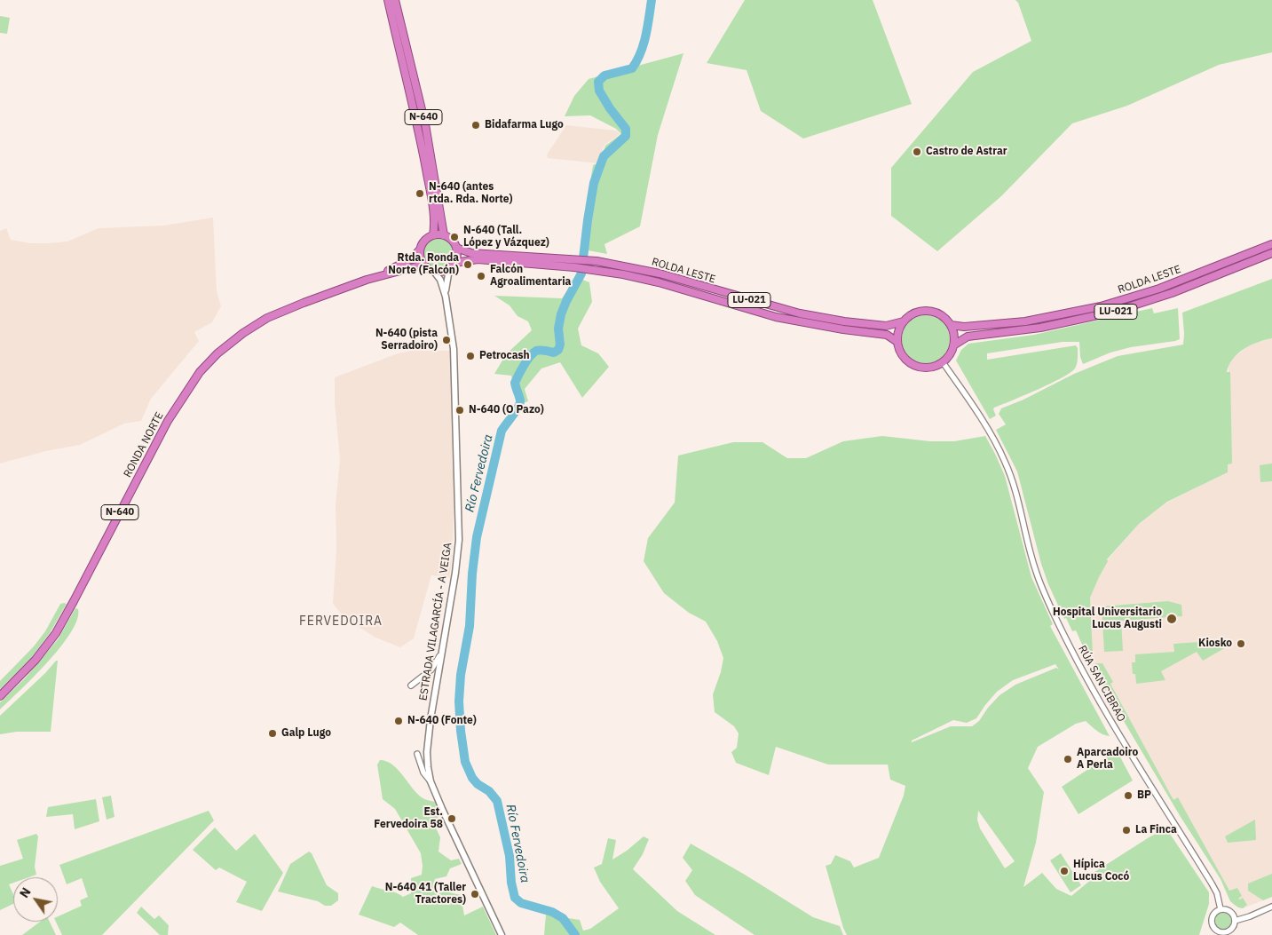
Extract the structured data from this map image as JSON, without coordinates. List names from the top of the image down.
{
  "streets": {
    "highway": [
      "N-640",
      "ROLDA LESTE",
      "LU-021",
      "RONDA NORTE",
      "ESTRADA VILAGARCÍA - A VEIGA"
    ],
    "street": ["RÚA SAN CIBRAO"]
  },
  "crossings": [
    ["N-640", "ROLDA LESTE"],
    ["N-640", "RONDA NORTE"],
    ["N-640", "ESTRADA VILAGARCÍA - A VEIGA"],
    ["ROLDA LESTE", "RONDA NORTE"],
    ["ROLDA LESTE", "ESTRADA VILAGARCÍA - A VEIGA"],
    ["ROLDA LESTE", "RÚA SAN CIBRAO"],
    ["RONDA NORTE", "ESTRADA VILAGARCÍA - A VEIGA"]
  ],
  "districts": ["FERVEDOIRA"],
  "water": ["Río Fervedoira"],
  "places": [
    "Bidafarma Lugo",
    "Castro de Astrar",
    "N-640 (antes rtda. Rda. Norte)",
    "N-640 (Tall. López y Vázquez)",
    "Rtda. Ronda Norte (Falcón)",
    "Falcón Agroalimentaria",
    "N-640 (pista Serradoiro)",
    "Petrocash",
    "N-640 (O Pazo)",
    "Hospital Universitario Lucus Augusti",
    "Kiosko",
    "N-640 (Fonte)",
    "Galp Lugo",
    "Aparcadoiro A Perla",
    "BP",
    "Est. Fervedoira 58",
    "La Finca",
    "Hípica Lucus Cocó",
    "N-640 41 (Taller Tractores)"
  ],
  "north": "top left"
}
